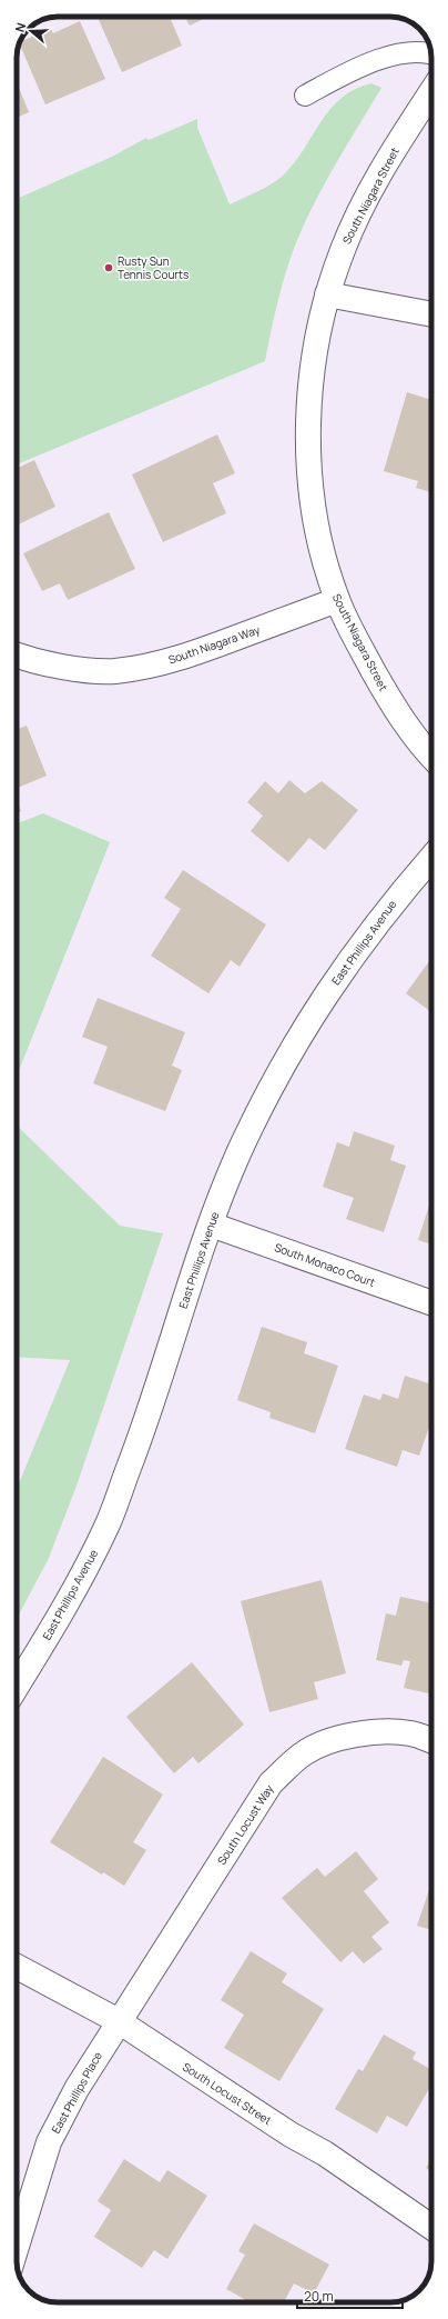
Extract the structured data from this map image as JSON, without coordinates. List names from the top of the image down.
{
  "streets": {
    "street": [
      "South Niagara Street",
      "South Niagara Way",
      "East Phillips Avenue",
      "South Monaco Court",
      "South Locust Way",
      "East Phillips Place",
      "South Locust Street"
    ]
  },
  "crossings": [
    ["South Niagara Street", "South Niagara Way"],
    ["East Phillips Avenue", "South Monaco Court"],
    ["South Locust Way", "East Phillips Place"],
    ["South Locust Way", "South Locust Street"],
    ["East Phillips Place", "South Locust Street"]
  ],
  "places": ["Rusty Sun Tennis Courts"],
  "scale_bar": "20 m",
  "north": "left"
}
